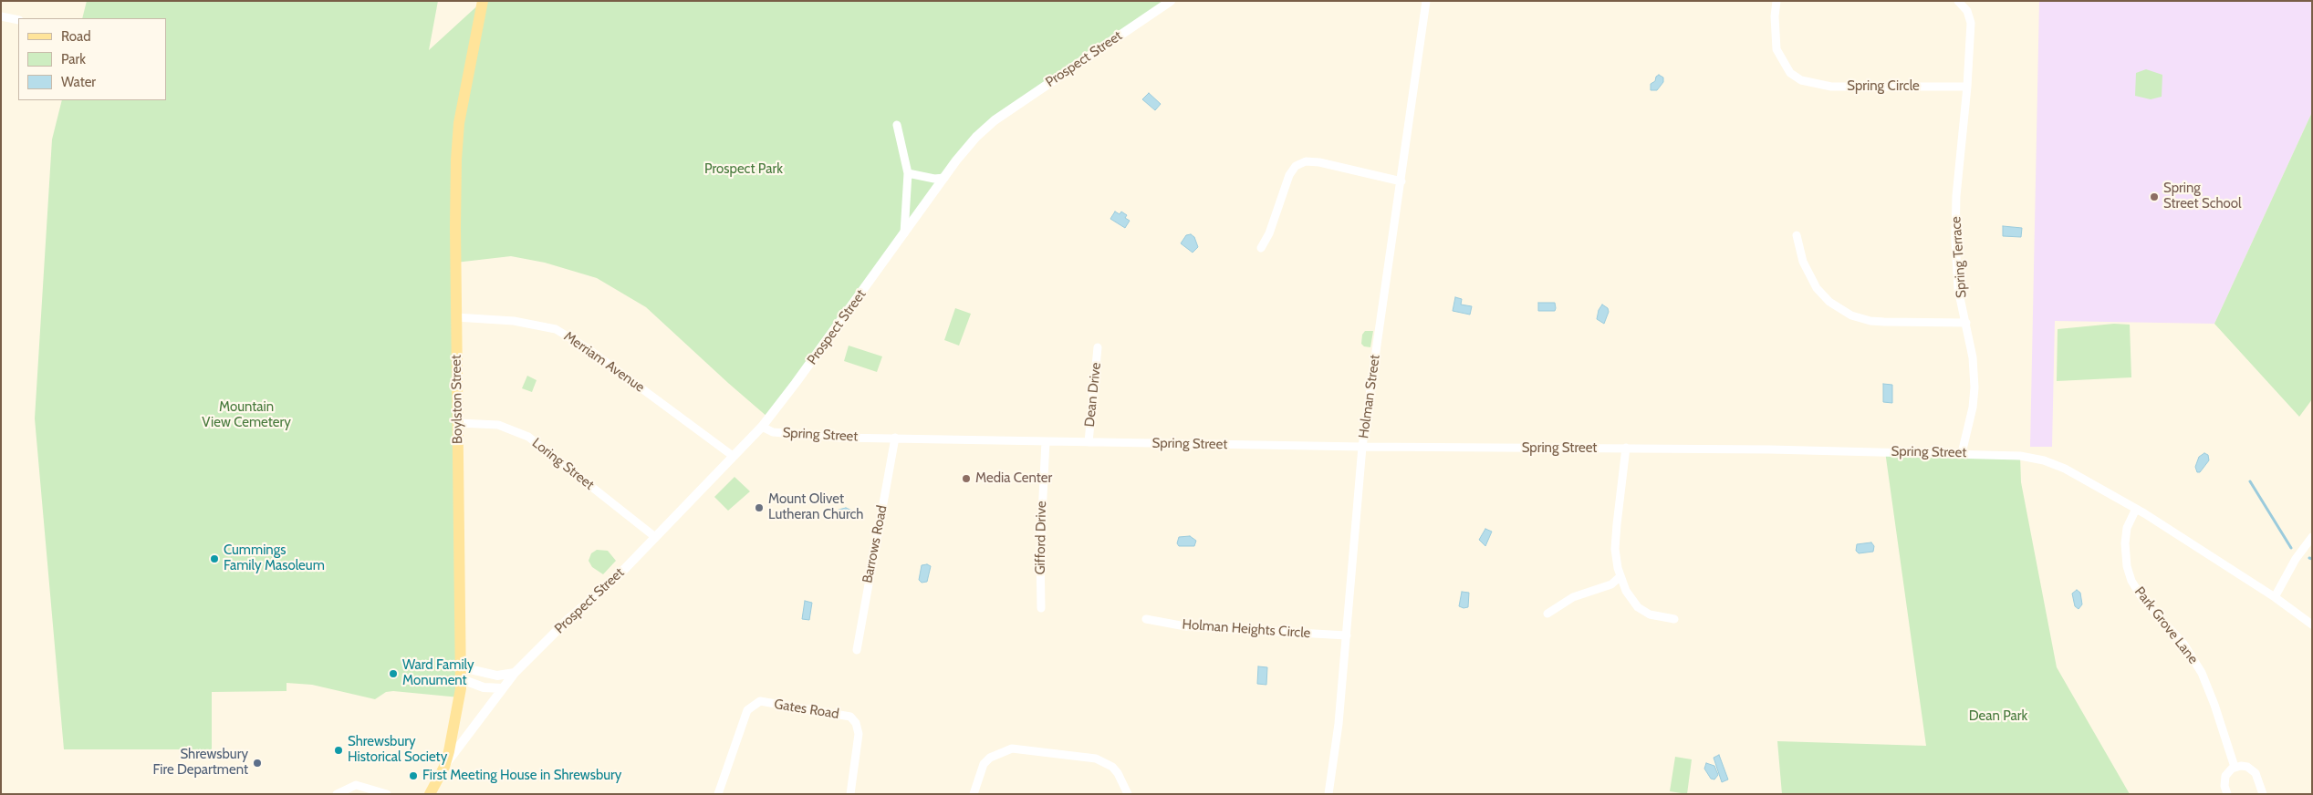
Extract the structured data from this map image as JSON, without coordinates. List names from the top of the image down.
{
  "streets": {
    "main road": ["Boylston Street"],
    "street": [
      "Prospect Street",
      "Spring Circle",
      "Spring Terrace",
      "Merriam Avenue",
      "Dean Drive",
      "Holman Street",
      "Spring Street",
      "Loring Street",
      "Gifford Drive",
      "Barrows Road",
      "Park Grove Lane",
      "Holman Heights Circle",
      "Gates Road"
    ]
  },
  "crossings": [
    ["Prospect Street", "Merriam Avenue"],
    ["Prospect Street", "Boylston Street"],
    ["Prospect Street", "Spring Street"],
    ["Prospect Street", "Loring Street"],
    ["Spring Circle", "Spring Terrace"],
    ["Spring Terrace", "Spring Street"],
    ["Merriam Avenue", "Boylston Street"],
    ["Dean Drive", "Spring Street"],
    ["Holman Street", "Spring Street"],
    ["Holman Street", "Holman Heights Circle"],
    ["Boylston Street", "Loring Street"],
    ["Spring Street", "Gifford Drive"],
    ["Spring Street", "Barrows Road"],
    ["Spring Street", "Park Grove Lane"]
  ],
  "parks": ["Prospect Park", "Mountain View Cemetery", "Dean Park"],
  "places": [
    "Spring Street School",
    "Media Center",
    "Mount Olivet Lutheran Church",
    "Cummings Family Masoleum",
    "Ward Family Monument",
    "Shrewsbury Historical Society",
    "Shrewsbury Fire Department",
    "First Meeting House in Shrewsbury"
  ],
  "legend": ["Road", "Park", "Water"]
}
